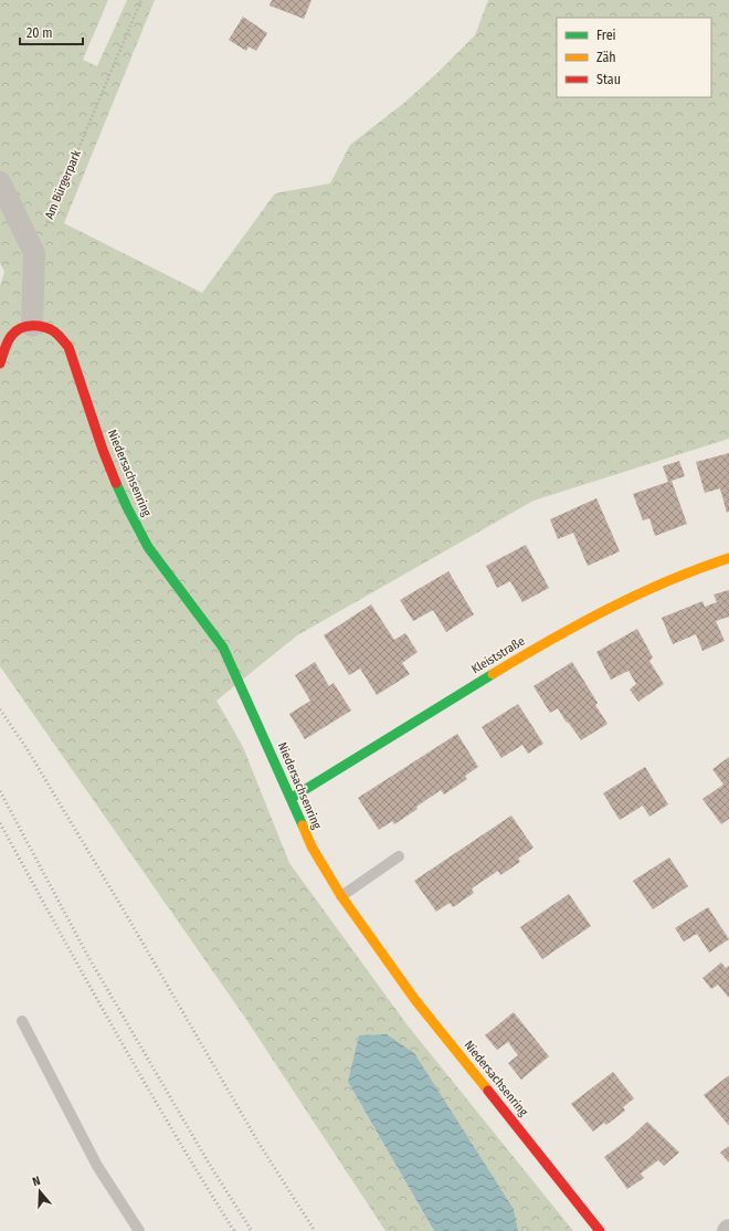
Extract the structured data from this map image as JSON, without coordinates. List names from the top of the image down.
{
  "streets": {
    "street": ["Niedersachsenring", "Kleiststraße"],
    "path": ["Am Bürgerpark"]
  },
  "crossings": [
    ["Niedersachsenring", "Kleiststraße"]
  ],
  "legend": ["Frei", "Zäh", "Stau"],
  "scale_bar": "20 m",
  "north": "top"
}
